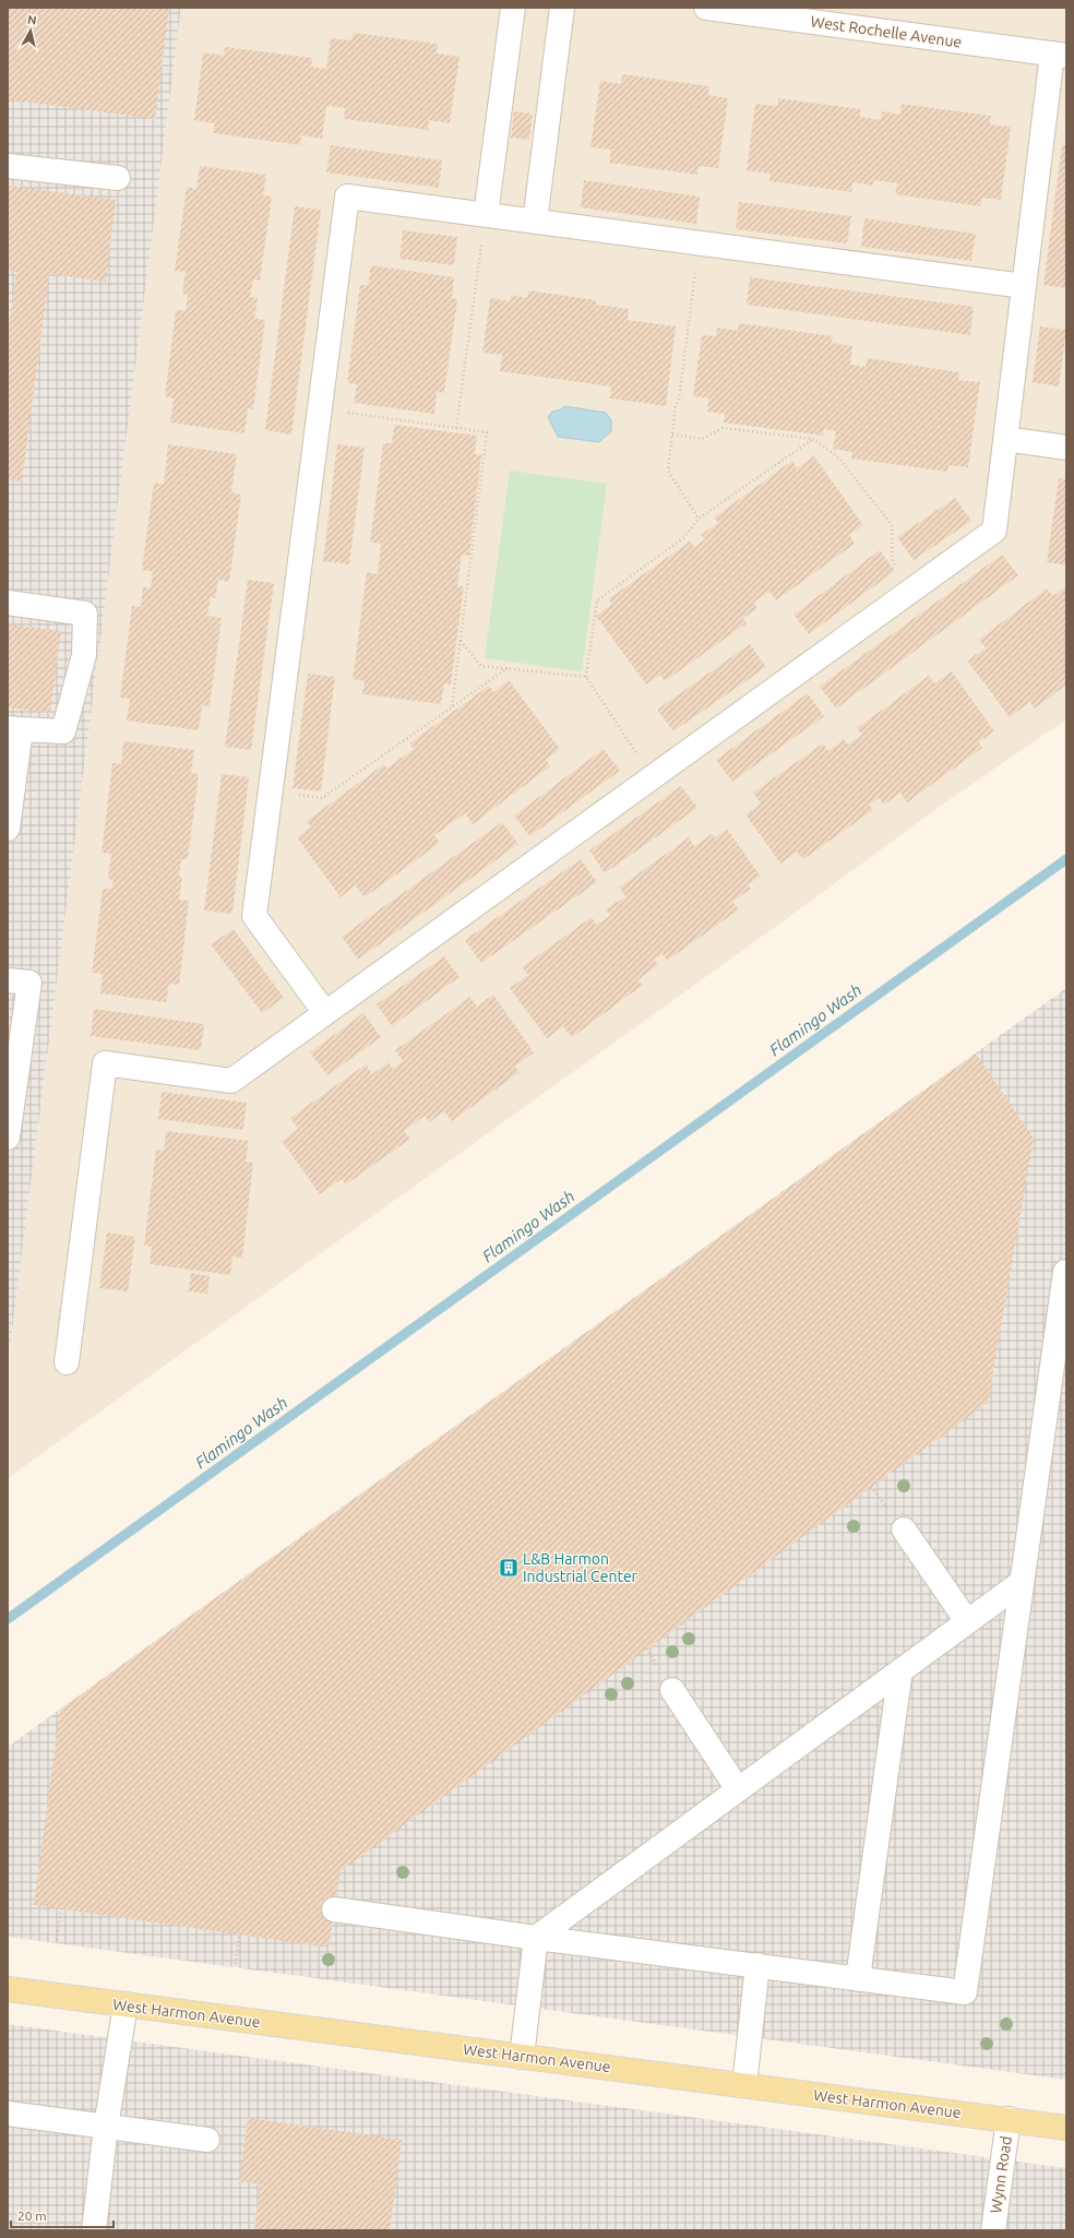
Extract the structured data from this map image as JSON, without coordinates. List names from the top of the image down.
{
  "streets": {
    "main road": ["West Harmon Avenue"],
    "street": ["West Rochelle Avenue", "Wynn Road"]
  },
  "crossings": [
    ["West Harmon Avenue", "Wynn Road"]
  ],
  "water": ["Flamingo Wash"],
  "places": {
    "building": ["L&B Harmon Industrial Center"]
  },
  "scale_bar": "20 m",
  "north": "top"
}
